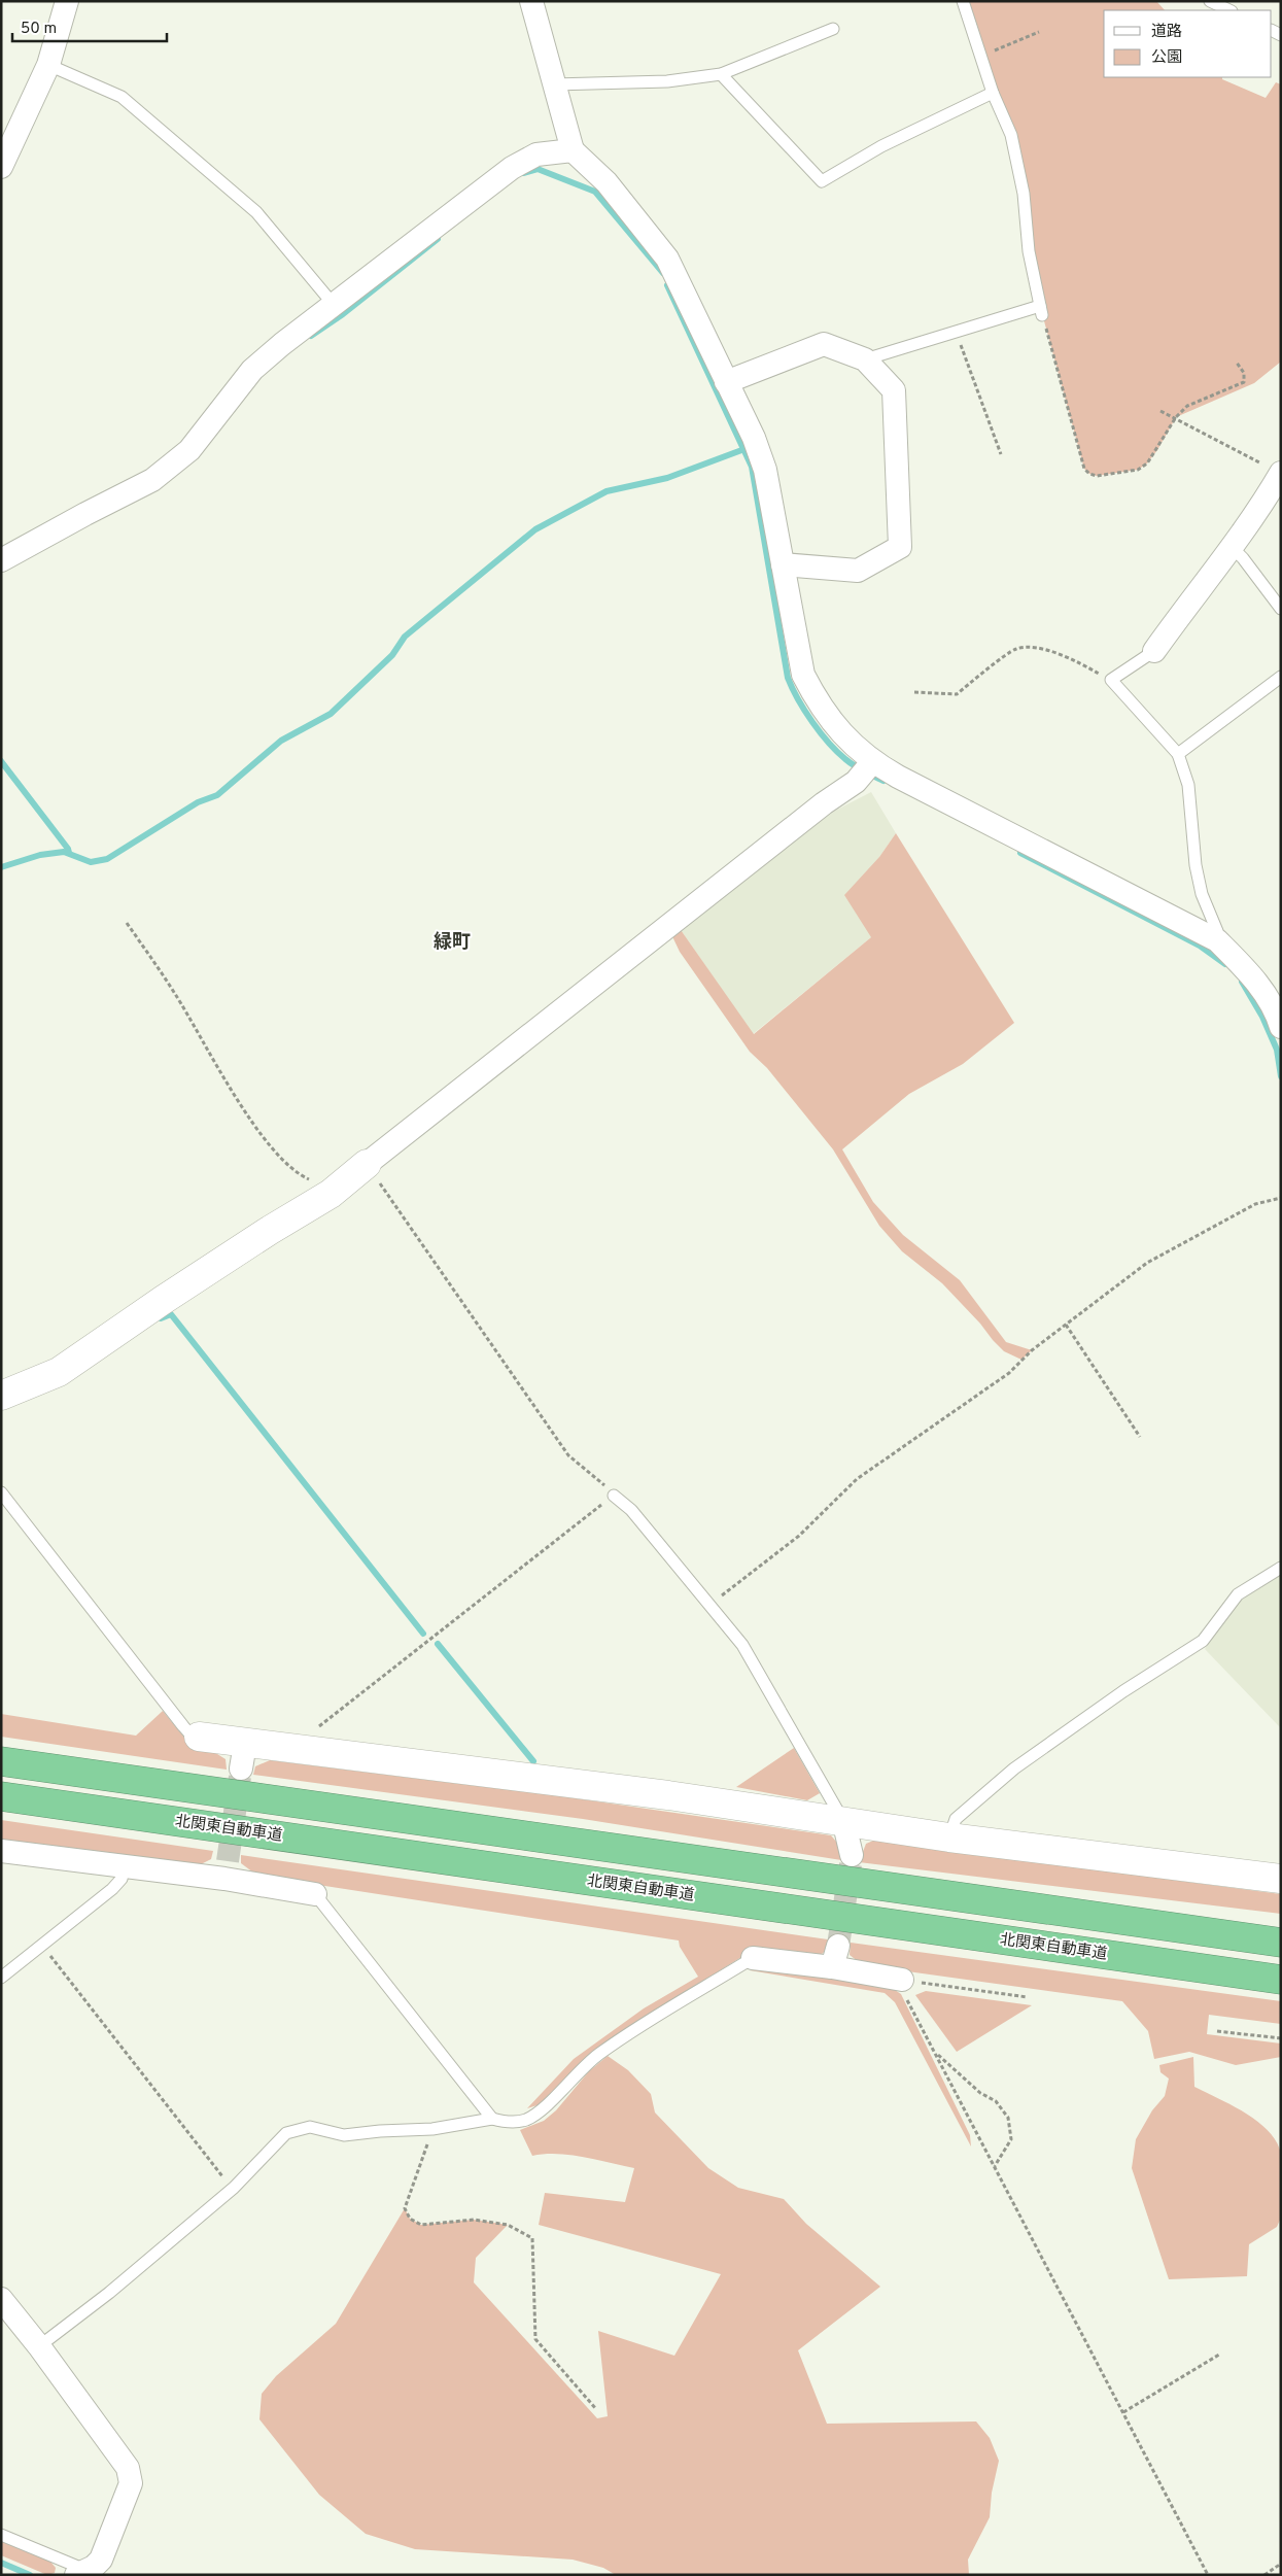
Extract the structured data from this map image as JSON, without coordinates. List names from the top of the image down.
{
  "streets": {
    "highway": ["北関東自動車道"]
  },
  "districts": ["緑町"],
  "legend": ["道路", "公園"],
  "scale_bar": "50 m"
}
